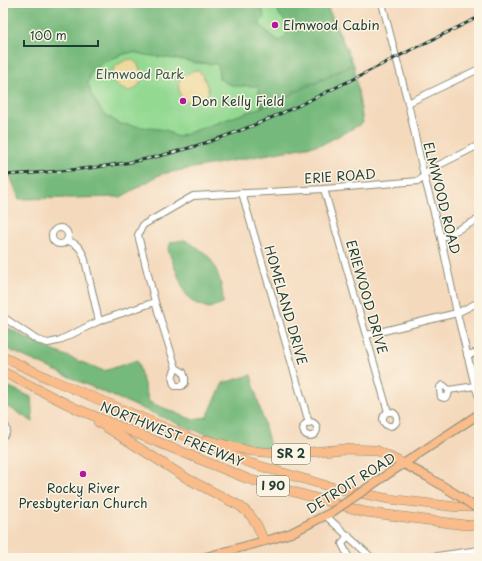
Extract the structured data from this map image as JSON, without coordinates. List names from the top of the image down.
{
  "streets": {
    "highway": ["NORTHWEST FREEWAY", "SR 2", "I 90"],
    "main road": ["DETROIT ROAD"],
    "street": [
      "ERIE ROAD",
      "ELMWOOD ROAD",
      "ERIEWOOD DRIVE",
      "HOMELAND DRIVE"
    ]
  },
  "crossings": [
    ["ERIE ROAD", "ELMWOOD ROAD"],
    ["ERIE ROAD", "ERIEWOOD DRIVE"],
    ["ERIE ROAD", "HOMELAND DRIVE"],
    ["NORTHWEST FREEWAY", "SR 2"],
    ["SR 2", "DETROIT ROAD"]
  ],
  "parks": ["Elmwood Park"],
  "places": ["Elmwood Cabin", "Don Kelly Field", "Rocky River Presbyterian Church"],
  "scale_bar": "100 m"
}
